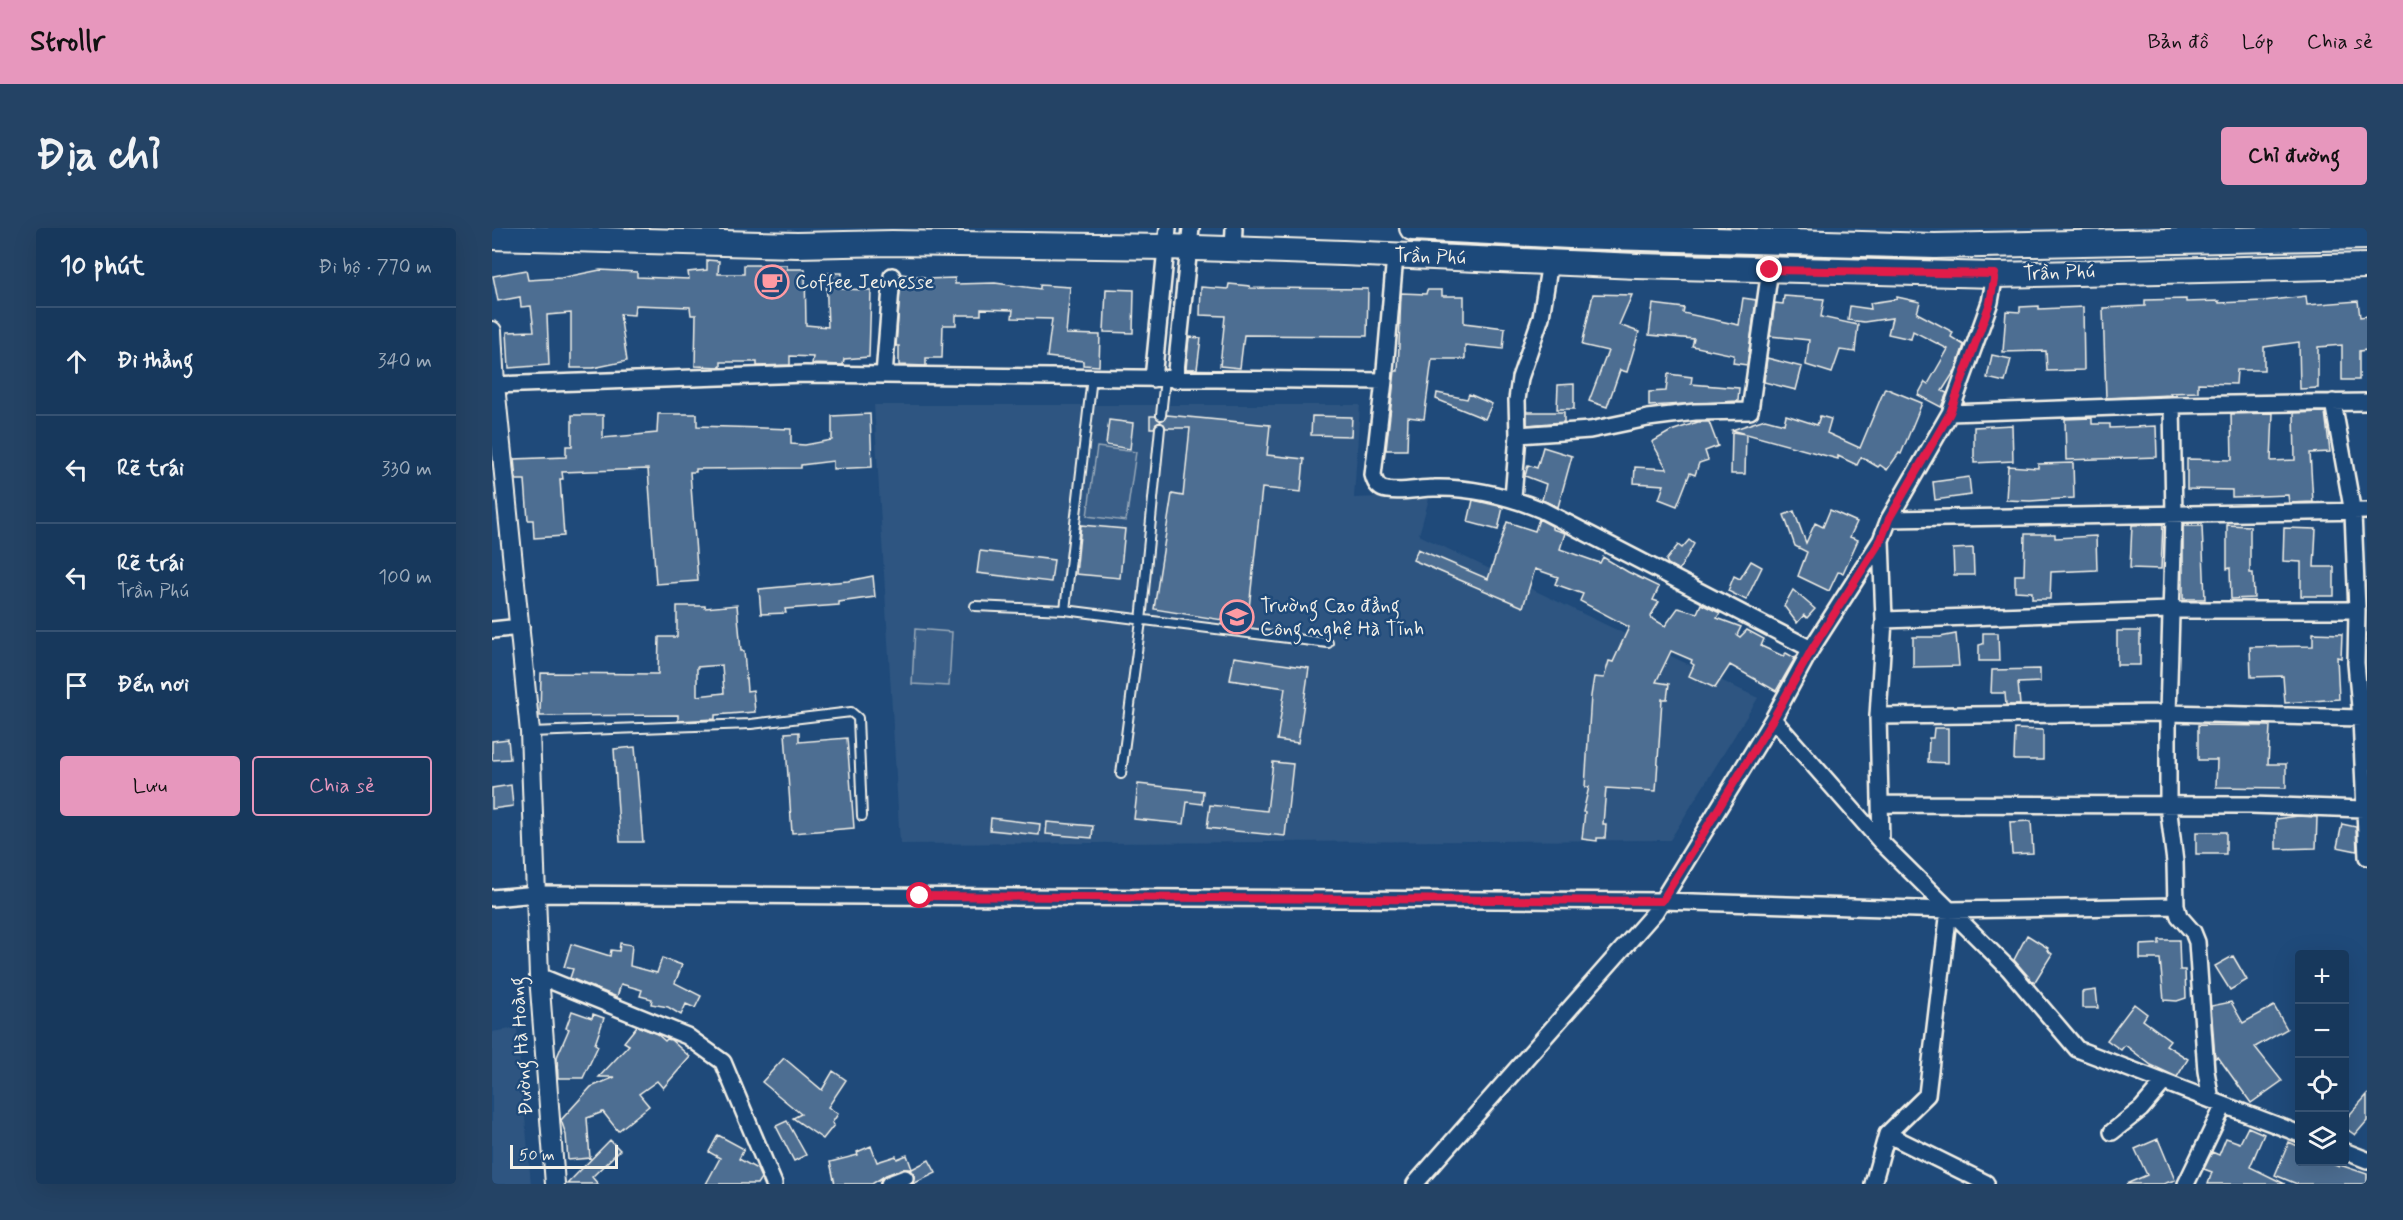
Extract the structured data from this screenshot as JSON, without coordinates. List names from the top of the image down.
{
  "streets": {
    "main road": ["Trần Phú"],
    "street": ["Đường Hà Hoàng"]
  },
  "places": {
    "cafe": ["Coffee Jeunesse"],
    "school or university": ["Trường Cao đẳng Công nghệ Hà Tĩnh"]
  },
  "scale_bar": "50 m",
  "page": {
    "header": "Strollr",
    "nav": ["Bản đồ", "Lớp", "Chia sẻ"],
    "buttons": [
      "Chỉ đường",
      ["Lưu", "Chia sẻ"]
    ],
    "title": "Địa chỉ",
    "heading": ["10 phút", "Đi bộ · 770 m"],
    "list": [
      ["Đi thẳng", "340 m"],
      ["Rẽ trái", "330 m"],
      ["Rẽ trái", "Trần Phú", "100 m"],
      "Đến nơi"
    ],
    "map_buttons": ["+", "−"],
    "scale": "50 m"
  }
}
